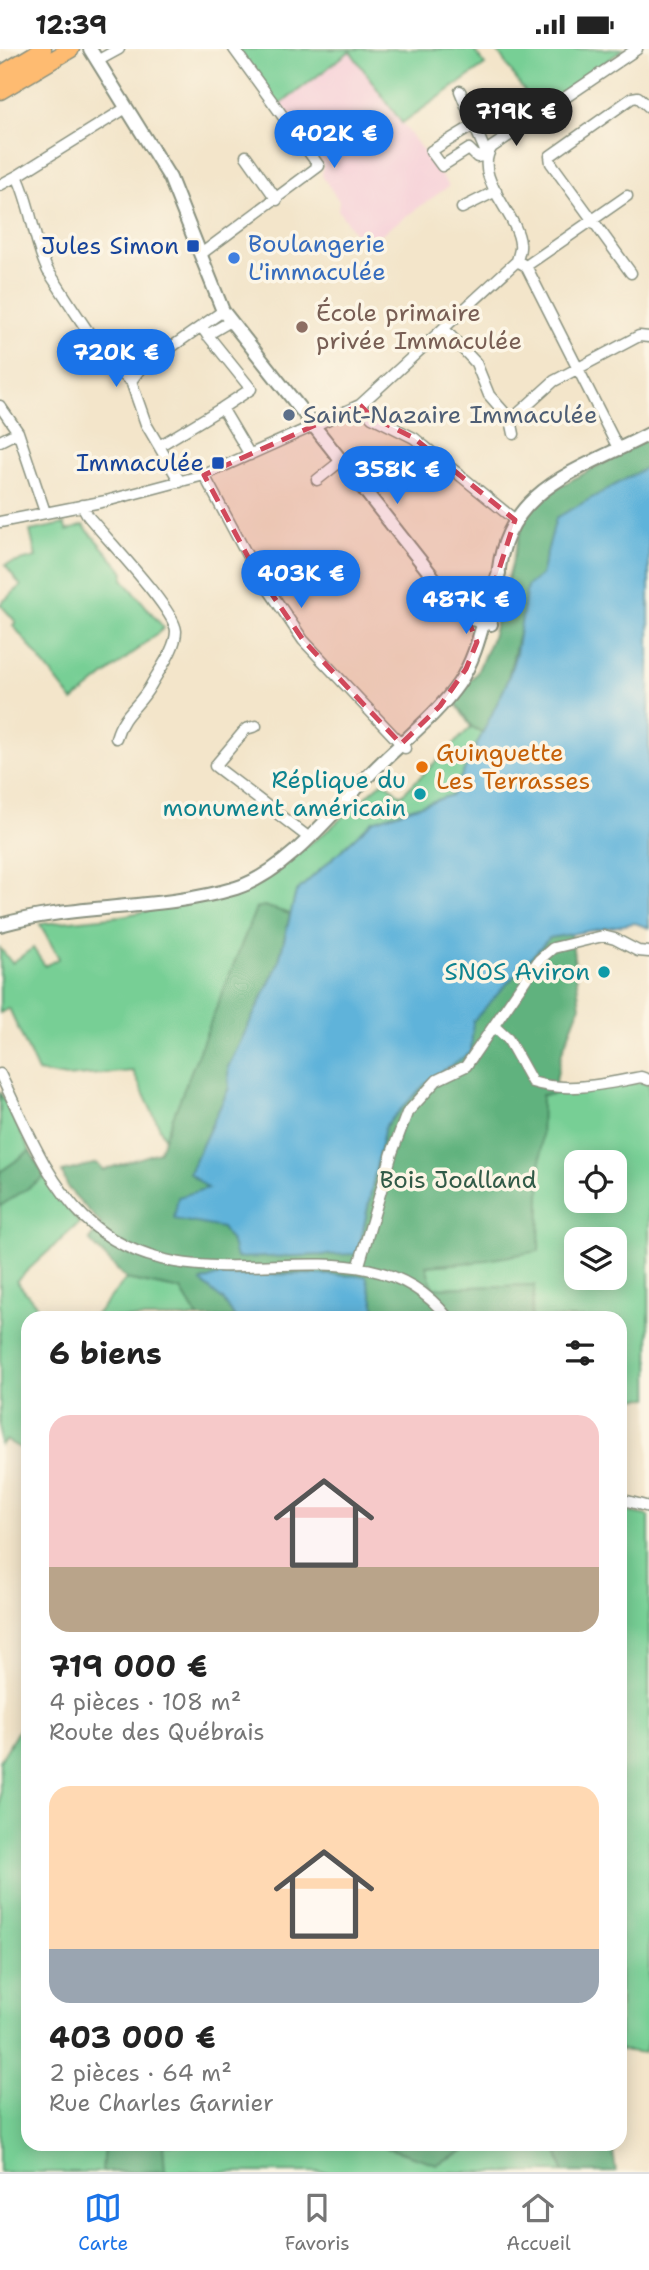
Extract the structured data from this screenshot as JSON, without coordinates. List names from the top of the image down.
{
  "parks": ["Bois Joalland"],
  "places": {
    "transit": ["Jules Simon", "Immaculée"],
    "other": [
      "Boulangerie L'immaculée",
      "École primaire privée Immaculée",
      "Saint-Nazaire Immaculée",
      "Guinguette Les Terrasses",
      "Réplique du monument américain",
      "SNOS Aviron"
    ]
  },
  "page": {
    "status": "12:39",
    "price": [
      "719K €",
      "402K €",
      "720K €",
      "358K €",
      "403K €",
      "487K €"
    ],
    "heading": "6 biens",
    "list": [
      {
        "name": "719 000 €",
        "note": "4 pièces · 108 m² · Route des Québrais"
      },
      {
        "name": "403 000 €",
        "note": "2 pièces · 64 m² · Rue Charles Garnier"
      }
    ],
    "tabs": ["Carte", "Favoris", "Accueil"]
  }
}
